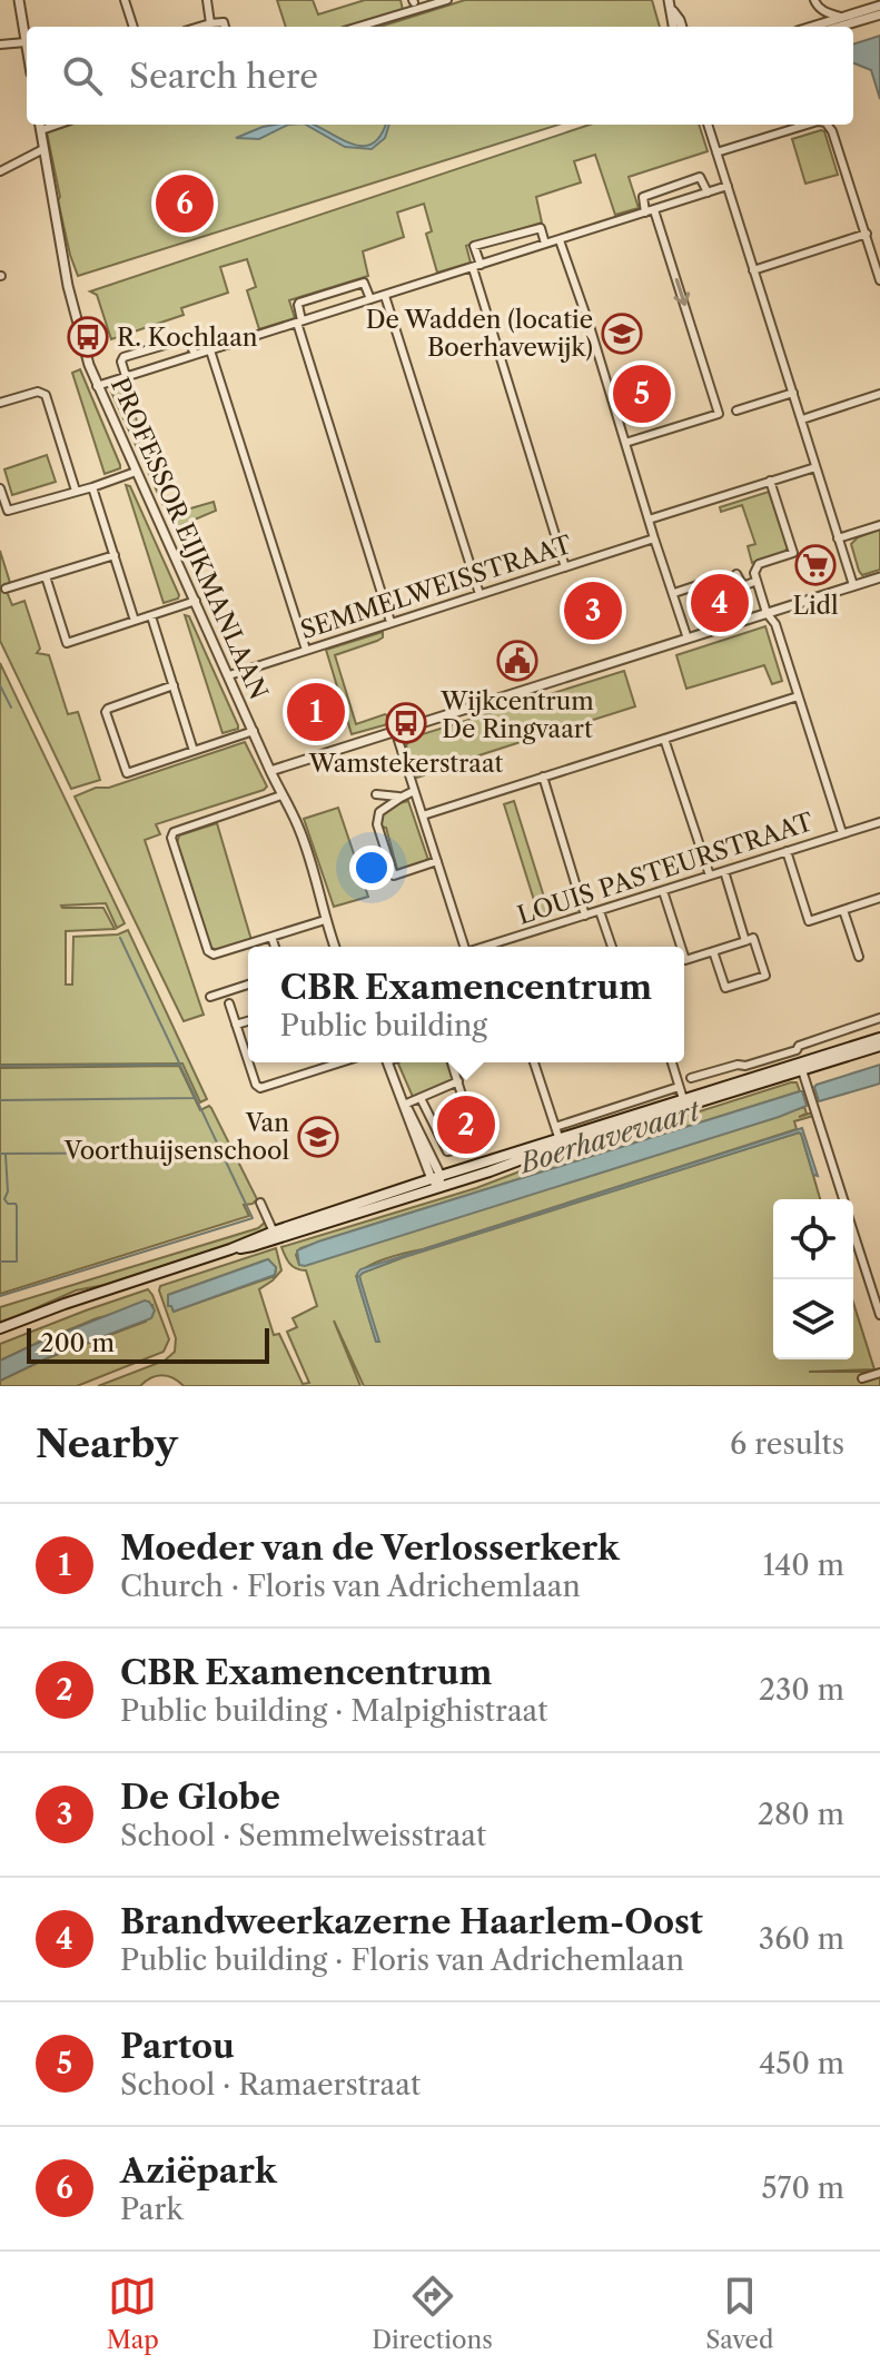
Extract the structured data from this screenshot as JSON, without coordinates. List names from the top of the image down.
{
  "streets": {
    "street": ["PROFESSOR EIJKMANLAAN", "SEMMELWEISSTRAAT", "LOUIS PASTEURSTRAAT"]
  },
  "crossings": [
    ["PROFESSOR EIJKMANLAAN", "SEMMELWEISSTRAAT"]
  ],
  "water": ["Boerhavevaart"],
  "places": {
    "school or university": ["De Wadden (locatie Boerhavewijk)", "Van Voorthuijsenschool"],
    "bus stop": ["R. Kochlaan", "Wamstekerstraat"],
    "supermarket": ["Lidl"],
    "public building": ["Wijkcentrum De Ringvaart"]
  },
  "scale_bar": "200 m",
  "page": {
    "search": "Search here",
    "pins": [
      "6",
      "5",
      "4",
      "3",
      "1",
      "2"
    ],
    "popup": ["CBR Examencentrum", "Public building"],
    "scale": "200 m",
    "heading": ["Nearby", "6 results"],
    "list": [
      {
        "mark": "1",
        "name": "Moeder van de Verlosserkerk",
        "note": "Church · Floris van Adrichemlaan",
        "value": "140 m"
      },
      {
        "mark": "2",
        "name": "CBR Examencentrum",
        "note": "Public building · Malpighistraat",
        "value": "230 m"
      },
      {
        "mark": "3",
        "name": "De Globe",
        "note": "School · Semmelweisstraat",
        "value": "280 m"
      },
      {
        "mark": "4",
        "name": "Brandweerkazerne Haarlem-Oost",
        "note": "Public building · Floris van Adrichemlaan",
        "value": "360 m"
      },
      {
        "mark": "5",
        "name": "Partou",
        "note": "School · Ramaerstraat",
        "value": "450 m"
      },
      {
        "mark": "6",
        "name": "Aziëpark",
        "note": "Park",
        "value": "570 m"
      }
    ],
    "nav": ["Map", "Directions", "Saved"]
  }
}
